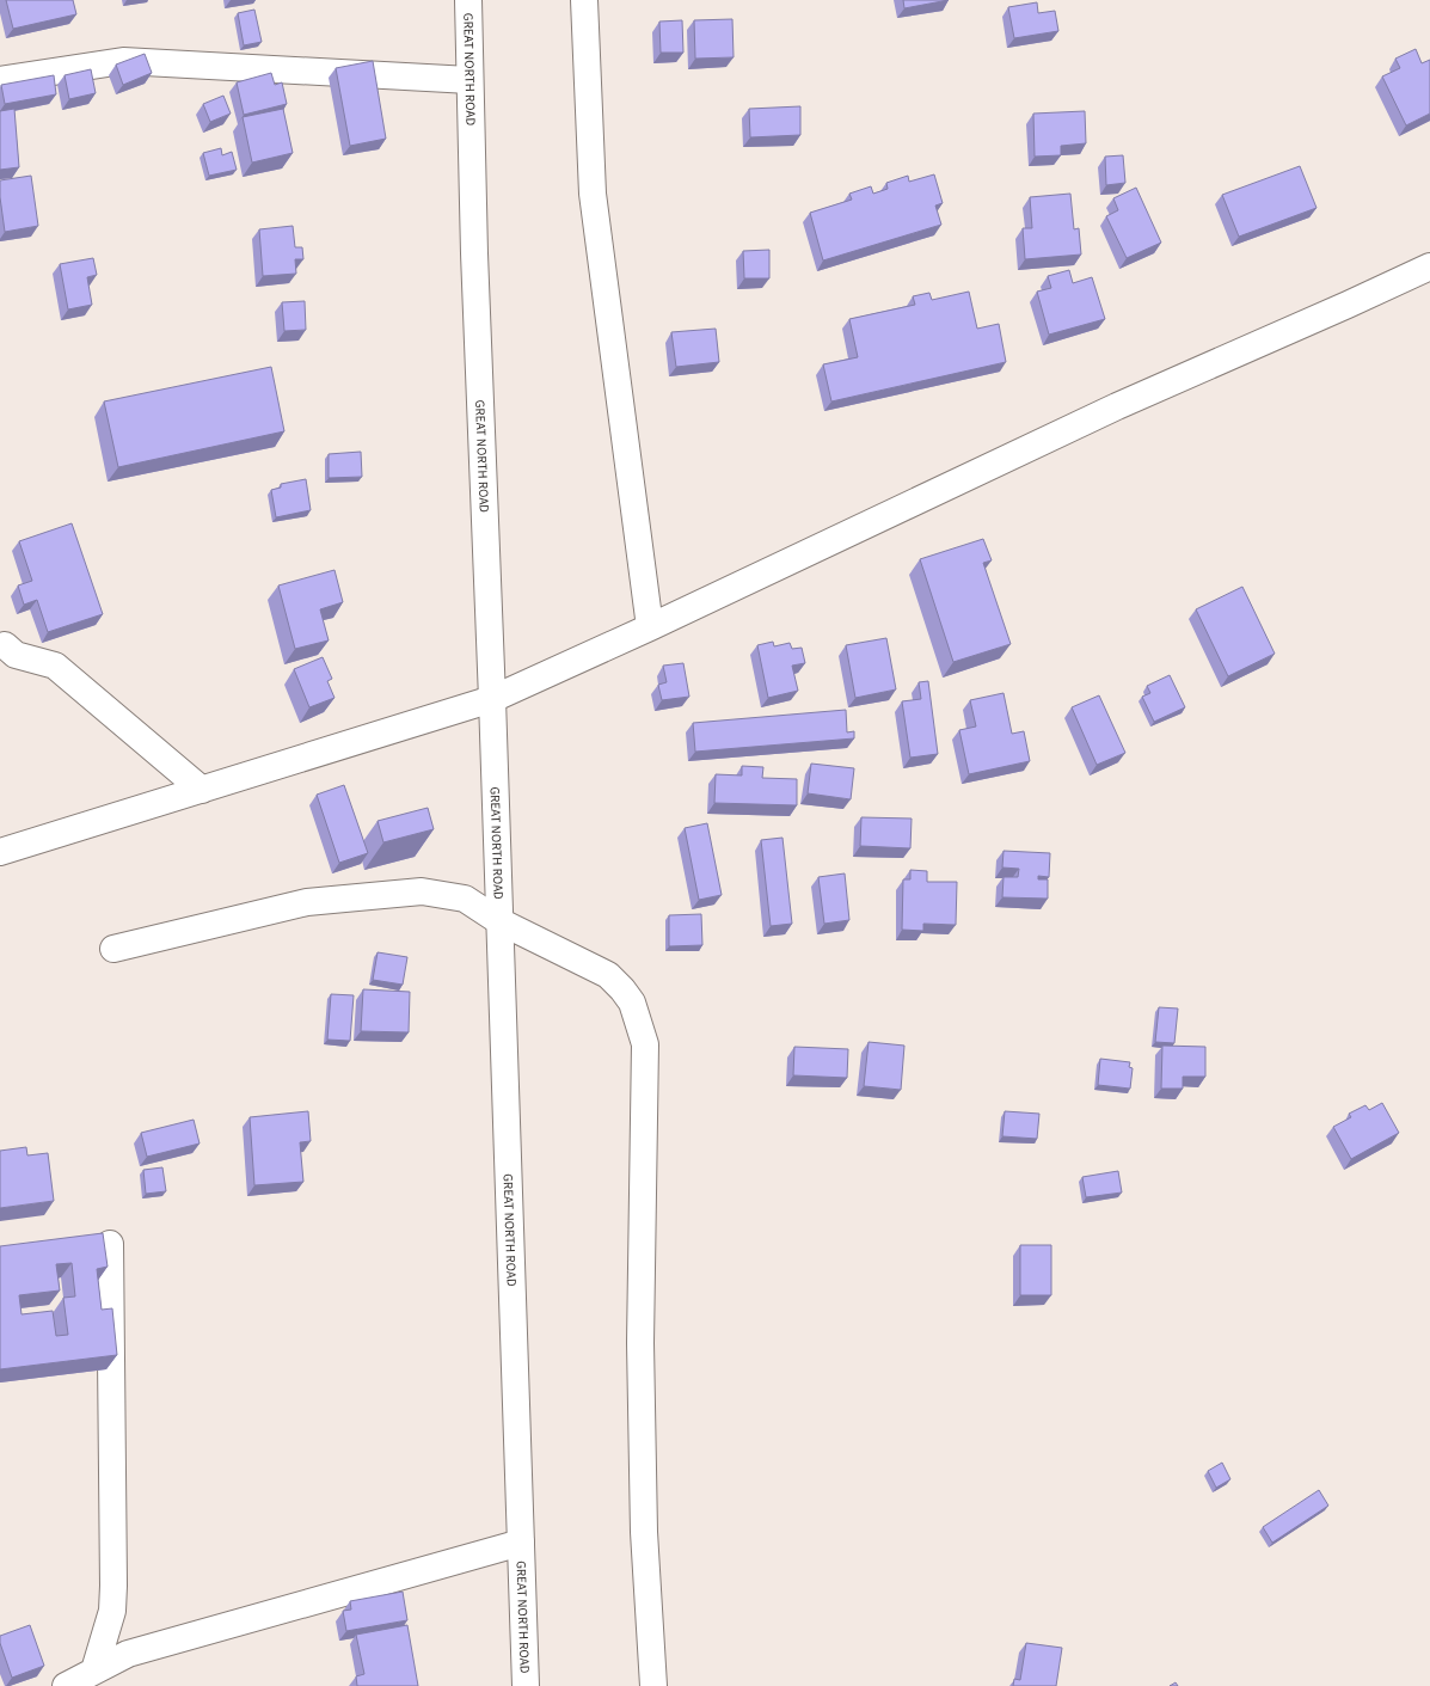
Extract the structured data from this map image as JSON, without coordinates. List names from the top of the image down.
{
  "streets": {
    "main road": ["GREAT NORTH ROAD"]
  }
}
